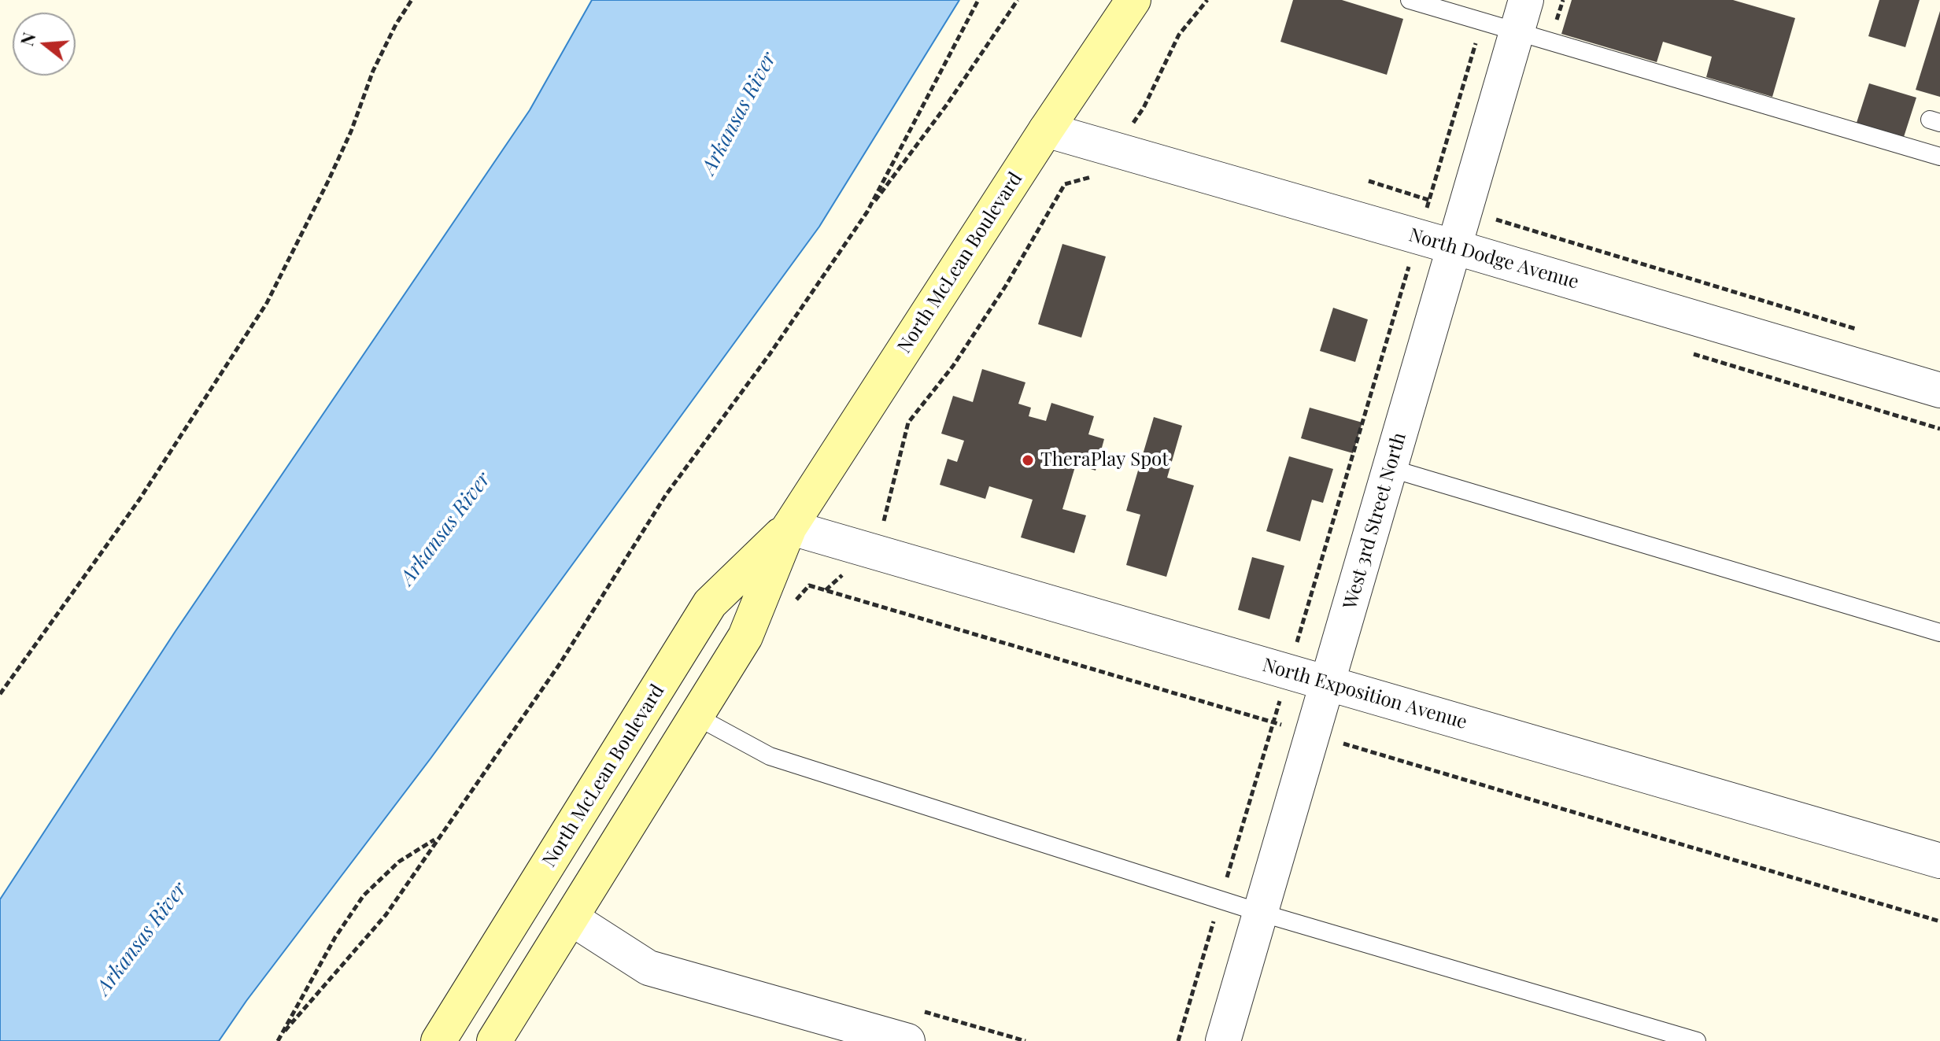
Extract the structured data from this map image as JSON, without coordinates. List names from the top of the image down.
{
  "streets": {
    "main road": ["North McLean Boulevard"],
    "street": ["North Dodge Avenue", "West 3rd Street North", "North Exposition Avenue"]
  },
  "crossings": [
    ["North Dodge Avenue", "North McLean Boulevard"],
    ["North Dodge Avenue", "West 3rd Street North"],
    ["North McLean Boulevard", "North Exposition Avenue"],
    ["West 3rd Street North", "North Exposition Avenue"]
  ],
  "water": ["Arkansas River"],
  "places": ["TheraPlay Spot"],
  "north": "left"
}
